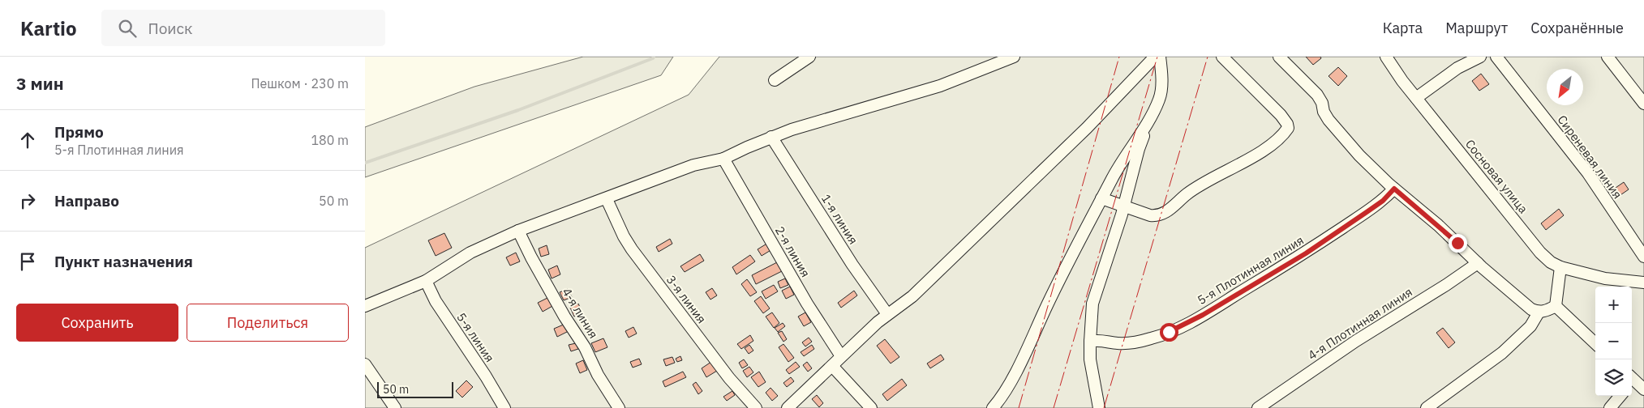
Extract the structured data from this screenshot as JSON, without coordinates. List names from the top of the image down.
{
  "streets": {
    "street": [
      "Сиреневая линия",
      "Сосновая улица",
      "1-я линия",
      "2-я линия",
      "5-я Плотинная линия",
      "3-я линия",
      "4-я линия",
      "4-я Плотинная линия",
      "5-я линия"
    ]
  },
  "scale_bar": "50 m",
  "north": "bottom left",
  "page": {
    "header": "Kartio",
    "search": "Поиск",
    "nav": ["Карта", "Маршрут", "Сохранённые"],
    "heading": ["3 мин", "Пешком · 230 m"],
    "list": [
      ["Прямо", "5-я Плотинная линия", "180 m"],
      ["Направо", "50 m"],
      "Пункт назначения"
    ],
    "map_buttons": ["+", "−"],
    "buttons": ["Сохранить", "Поделиться"],
    "scale": "50 m"
  }
}
